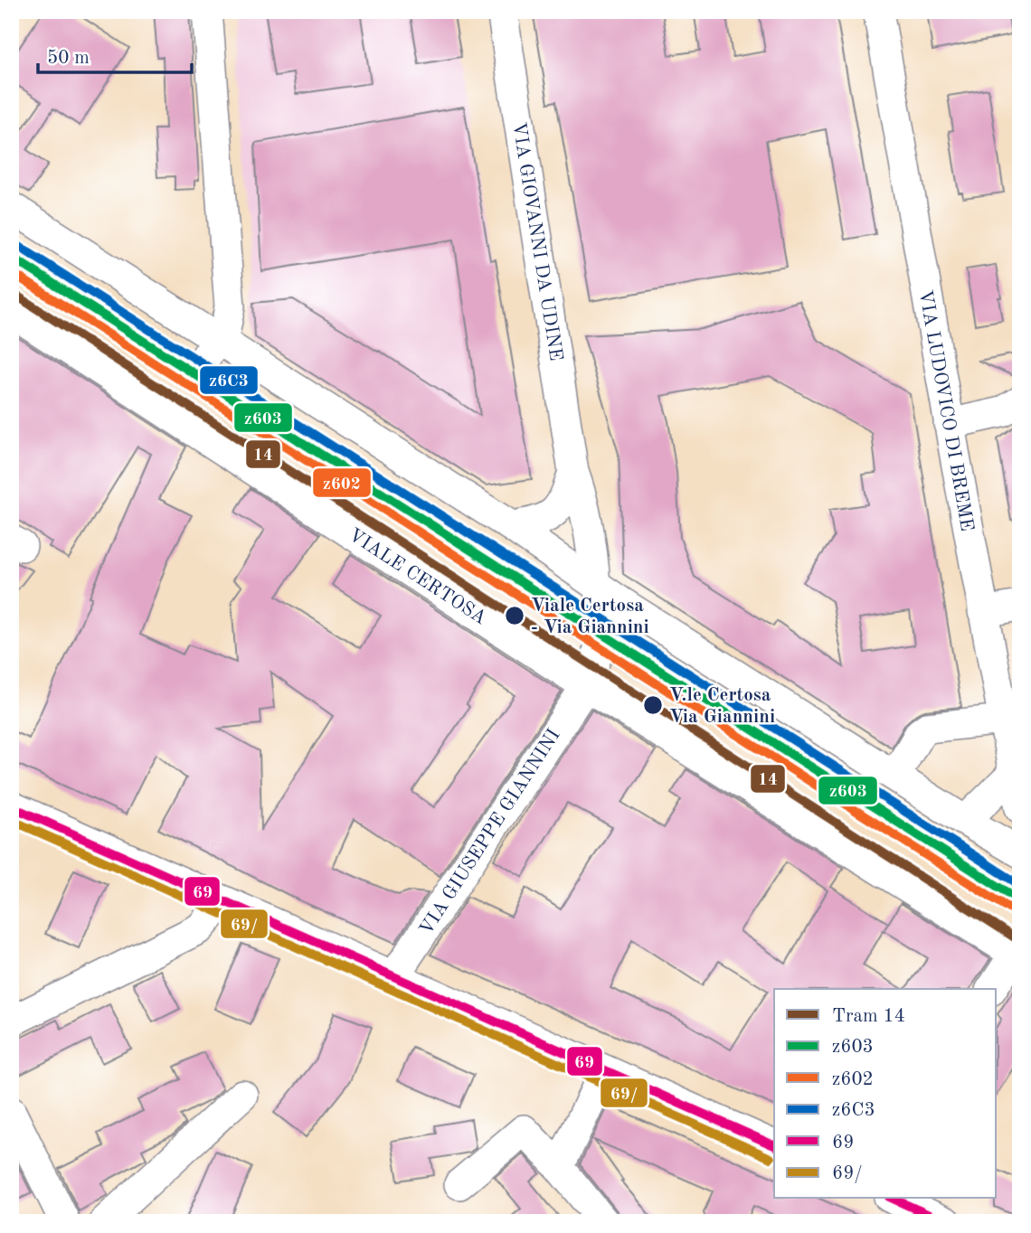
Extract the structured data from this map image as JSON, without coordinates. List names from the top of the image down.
{
  "streets": {
    "street": [
      "VIA GIOVANNI DA UDINE",
      "VIA LUDOVICO DI BREME",
      "VIALE CERTOSA",
      "VIA GIUSEPPE GIANNINI"
    ]
  },
  "crossings": [
    ["VIALE CERTOSA", "VIA GIUSEPPE GIANNINI"]
  ],
  "places": ["Viale Certosa - Via Giannini", "V.le Certosa Via Giannini"],
  "lines": [
    "transit line z6C3",
    "transit line z603",
    "transit line z602",
    "tram line 14",
    "transit line 69",
    "transit line 69/"
  ],
  "legend": [
    "Tram 14",
    "z603",
    "z602",
    "z6C3",
    "69",
    "69/"
  ],
  "scale_bar": "50 m"
}
